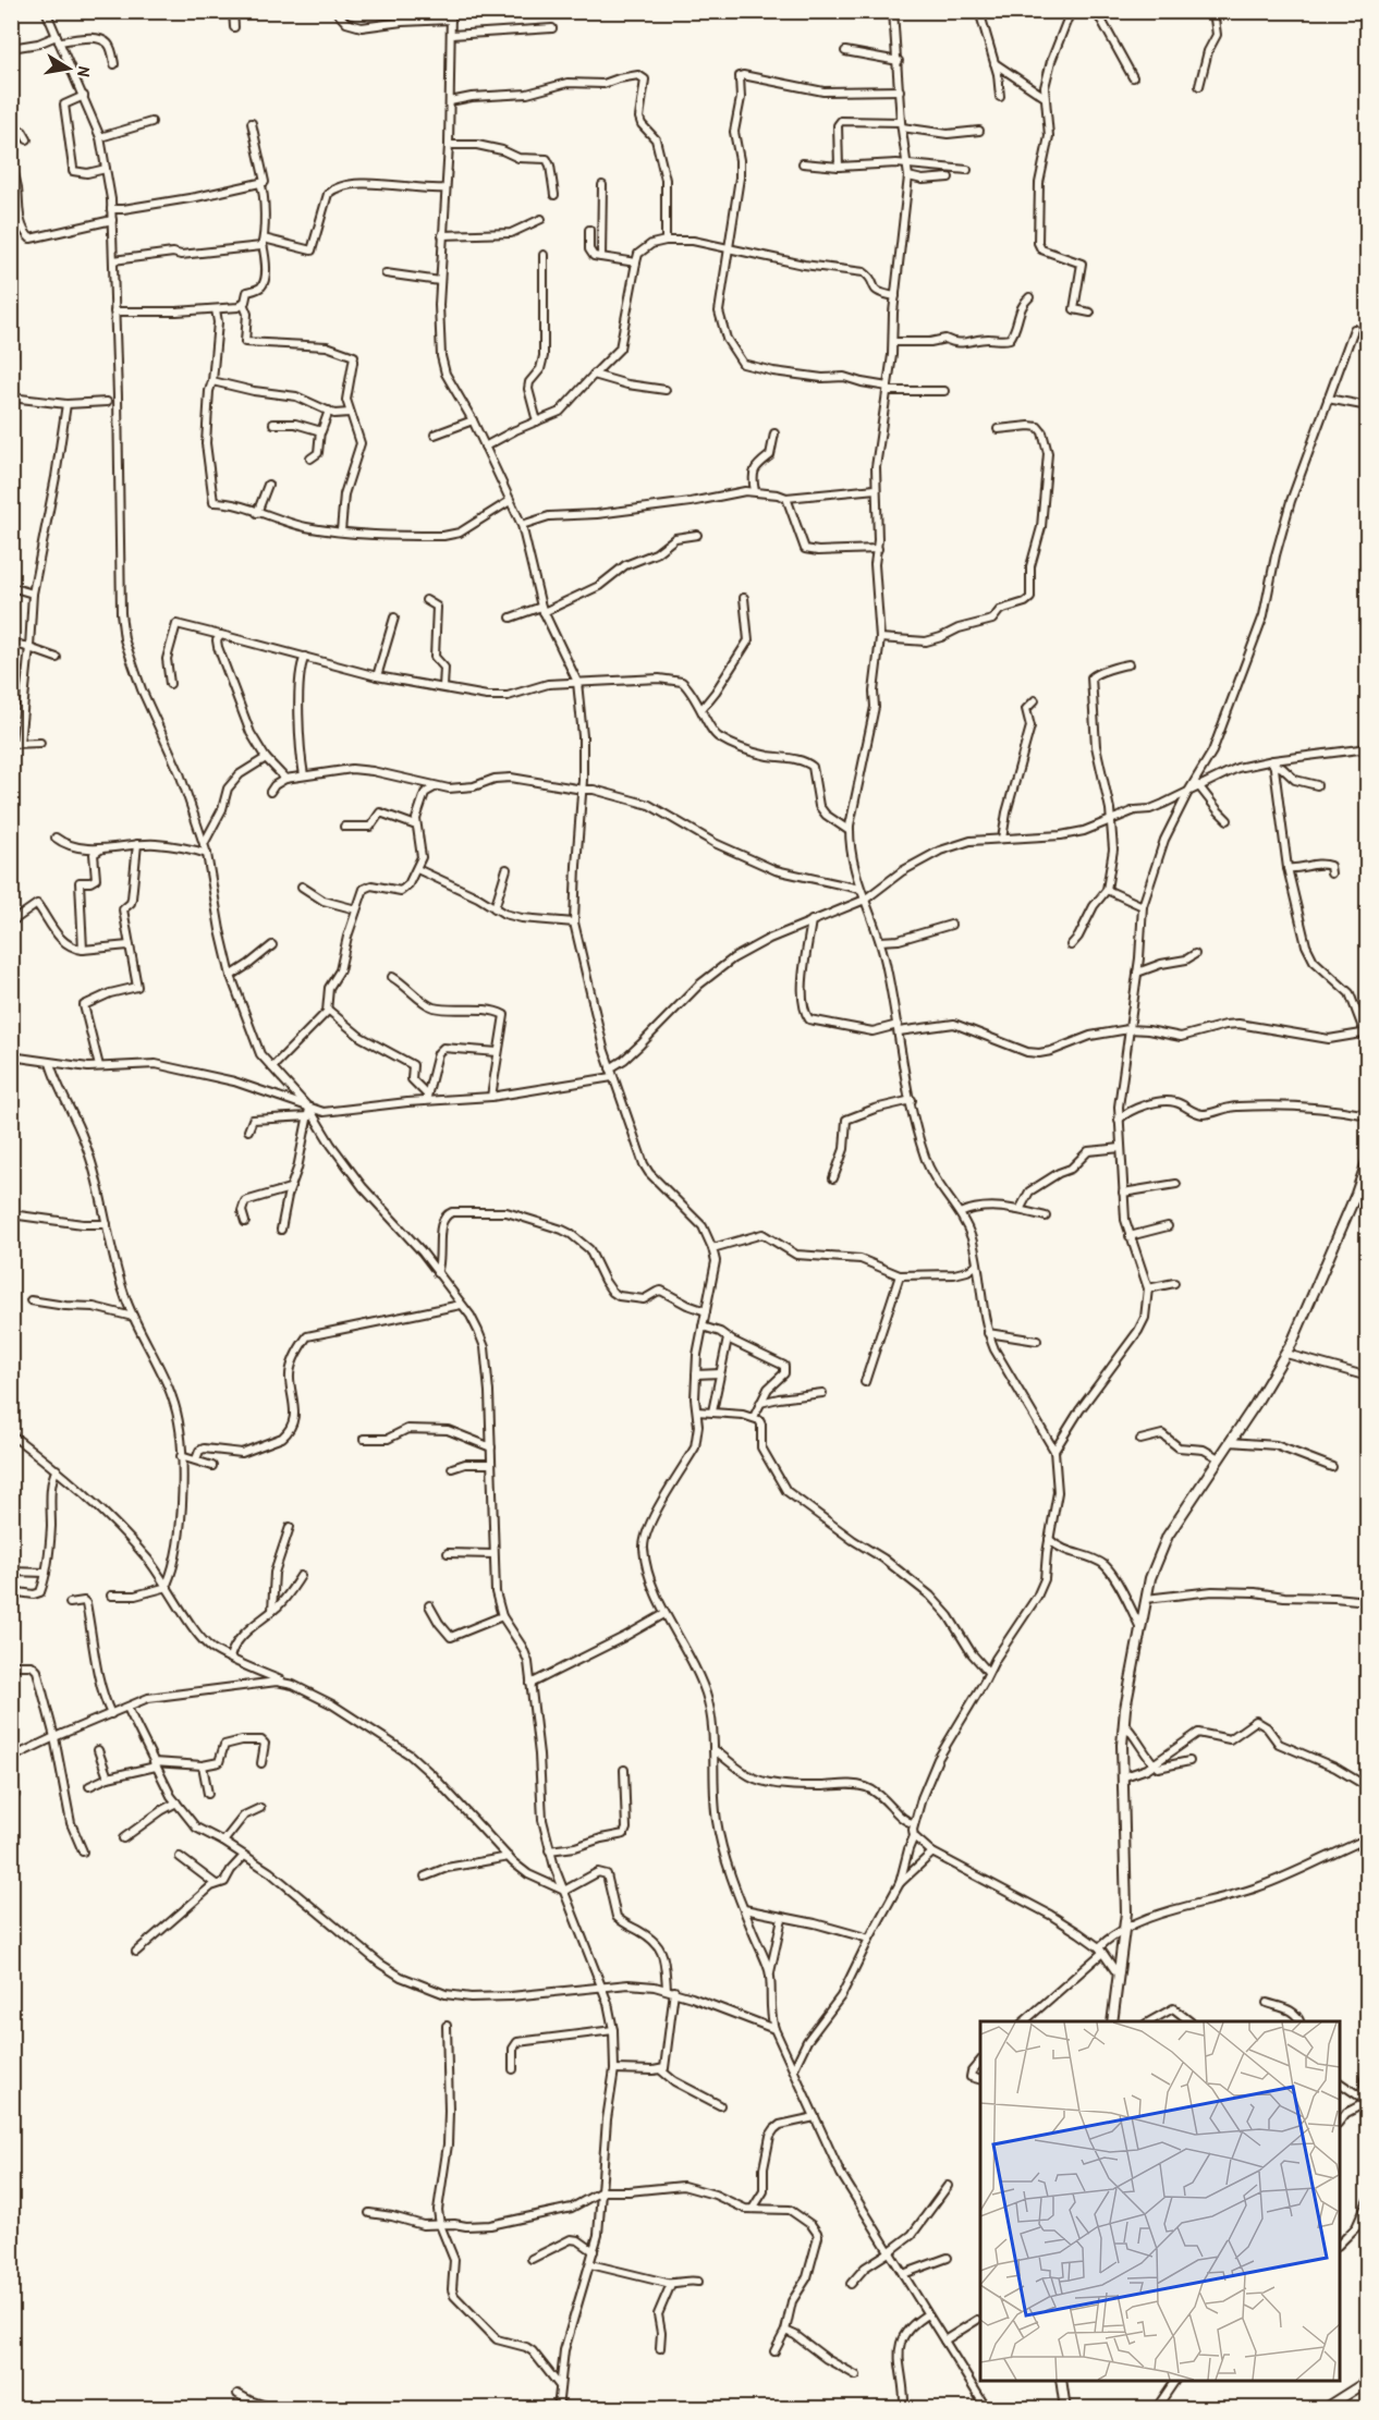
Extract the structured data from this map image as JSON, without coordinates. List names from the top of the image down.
{
  "north": "right"
}
